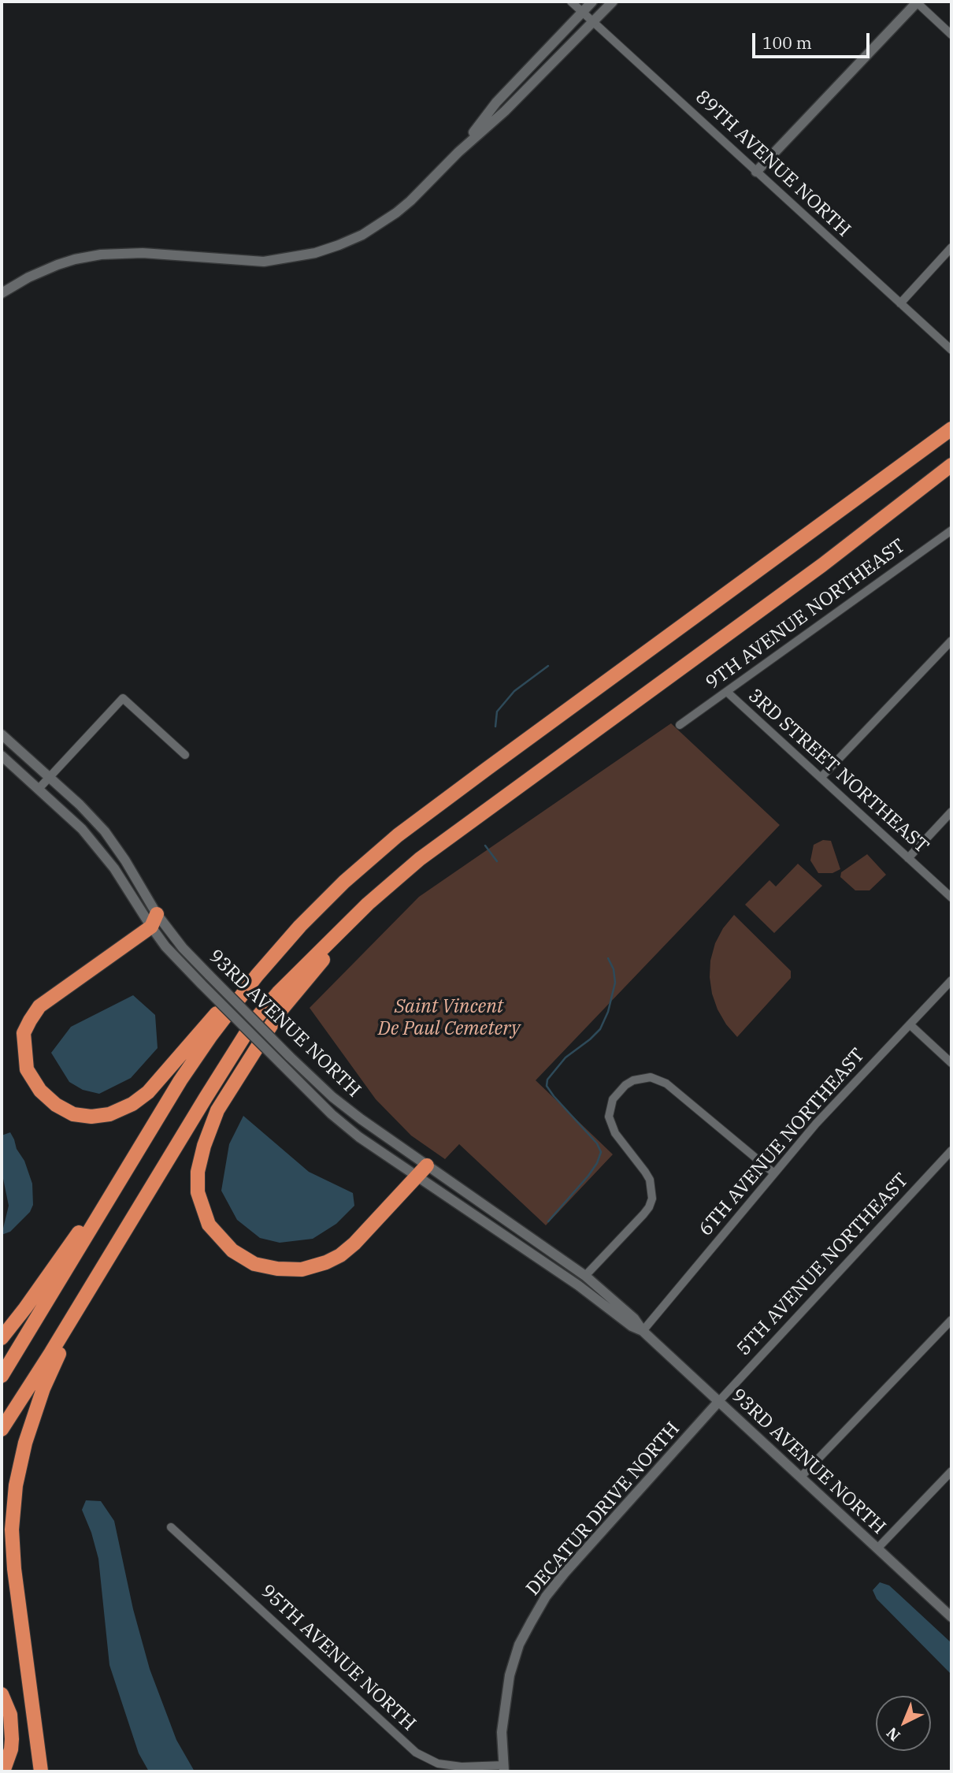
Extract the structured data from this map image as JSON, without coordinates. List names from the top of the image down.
{
  "streets": {
    "street": [
      "89TH AVENUE NORTH",
      "9TH AVENUE NORTHEAST",
      "3RD STREET NORTHEAST",
      "93RD AVENUE NORTH",
      "6TH AVENUE NORTHEAST",
      "5TH AVENUE NORTHEAST",
      "DECATUR DRIVE NORTH",
      "95TH AVENUE NORTH"
    ]
  },
  "crossings": [
    ["9TH AVENUE NORTHEAST", "3RD STREET NORTHEAST"],
    ["93RD AVENUE NORTH", "6TH AVENUE NORTHEAST"],
    ["93RD AVENUE NORTH", "5TH AVENUE NORTHEAST"],
    ["93RD AVENUE NORTH", "DECATUR DRIVE NORTH"],
    ["5TH AVENUE NORTHEAST", "DECATUR DRIVE NORTH"],
    ["DECATUR DRIVE NORTH", "95TH AVENUE NORTH"]
  ],
  "parks": ["Saint Vincent De Paul Cemetery"],
  "scale_bar": "100 m",
  "north": "bottom left"
}
